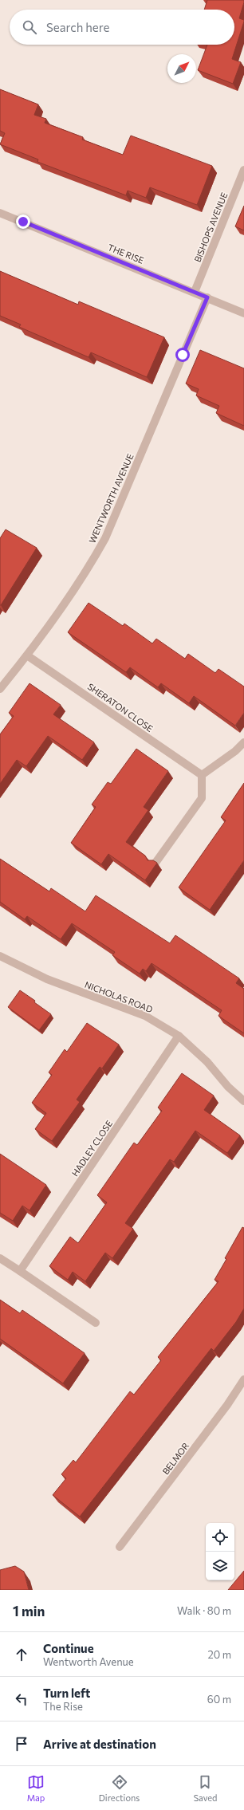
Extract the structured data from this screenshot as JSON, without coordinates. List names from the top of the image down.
{
  "streets": {
    "street": [
      "BISHOPS AVENUE",
      "THE RISE",
      "WENTWORTH AVENUE",
      "SHERATON CLOSE",
      "NICHOLAS ROAD",
      "HADLEY CLOSE",
      "BELMOR"
    ]
  },
  "crossings": [
    ["BISHOPS AVENUE", "THE RISE"],
    ["THE RISE", "WENTWORTH AVENUE"],
    ["WENTWORTH AVENUE", "SHERATON CLOSE"],
    ["NICHOLAS ROAD", "HADLEY CLOSE"]
  ],
  "north": "top right",
  "page": {
    "search": "Search here",
    "heading": ["1 min", "Walk · 80 m"],
    "list": [
      ["Continue", "Wentworth Avenue", "20 m"],
      ["Turn left", "The Rise", "60 m"],
      "Arrive at destination"
    ],
    "nav": ["Map", "Directions", "Saved"]
  }
}
